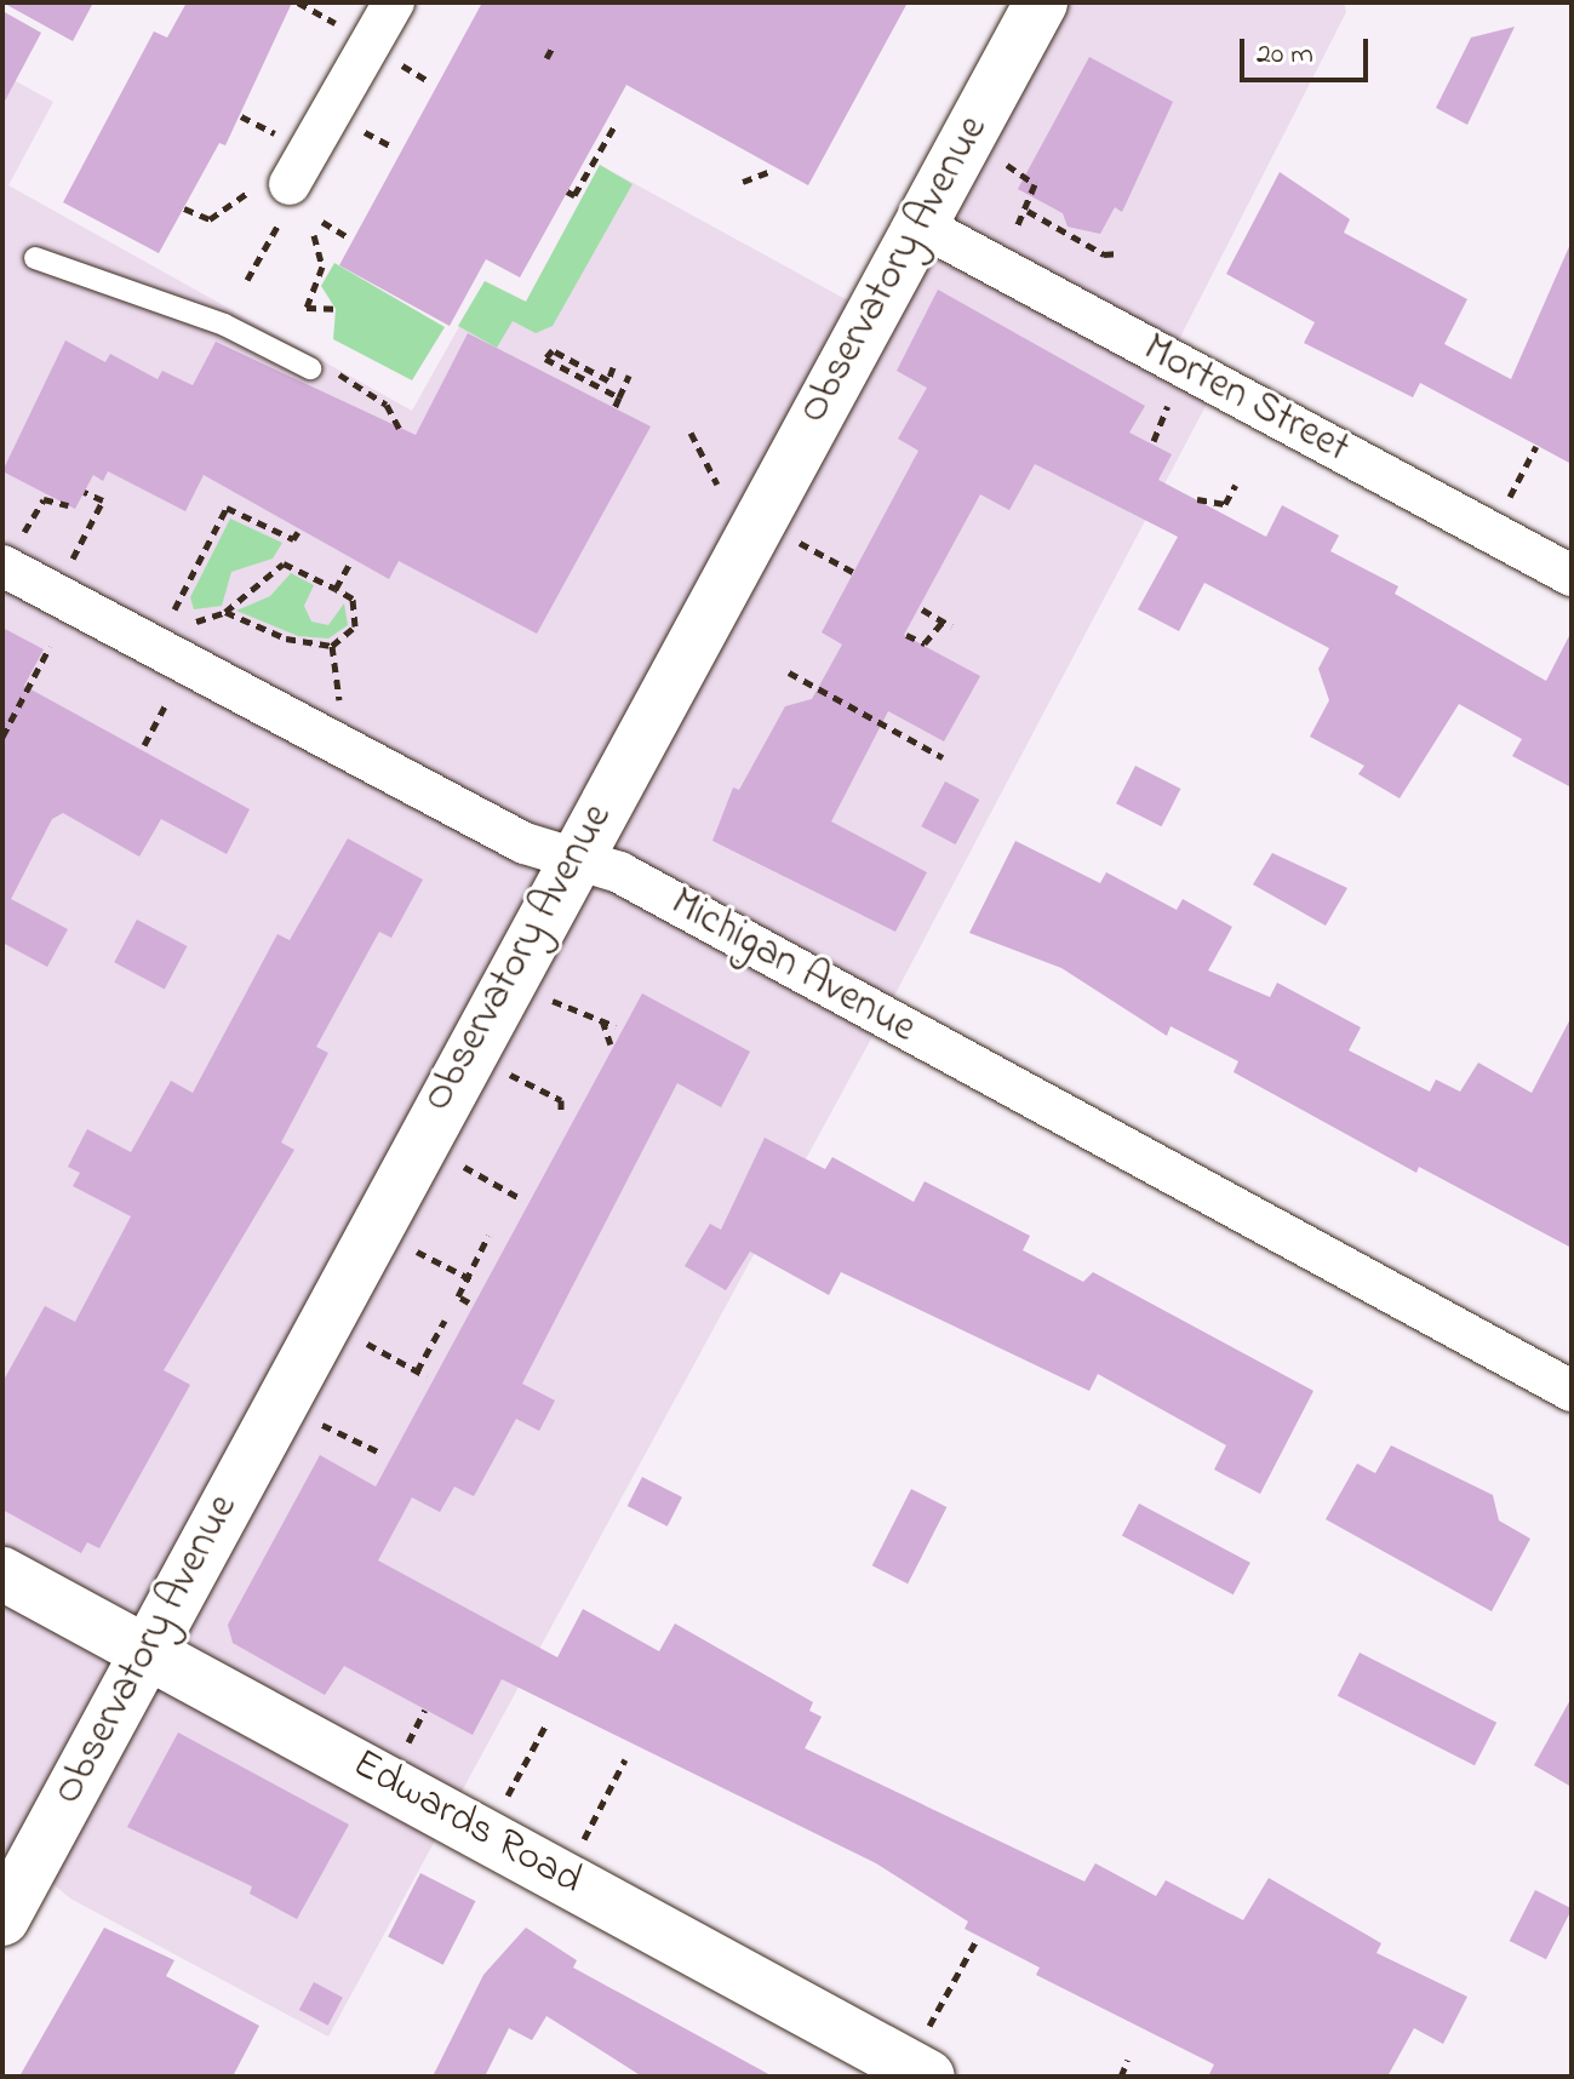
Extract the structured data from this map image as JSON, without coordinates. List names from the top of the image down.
{
  "streets": {
    "main road": ["Observatory Avenue", "Edwards Road"],
    "street": ["Morten Street", "Michigan Avenue"]
  },
  "crossings": [
    ["Observatory Avenue", "Morten Street"],
    ["Observatory Avenue", "Michigan Avenue"],
    ["Observatory Avenue", "Edwards Road"]
  ],
  "scale_bar": "20 m"
}
